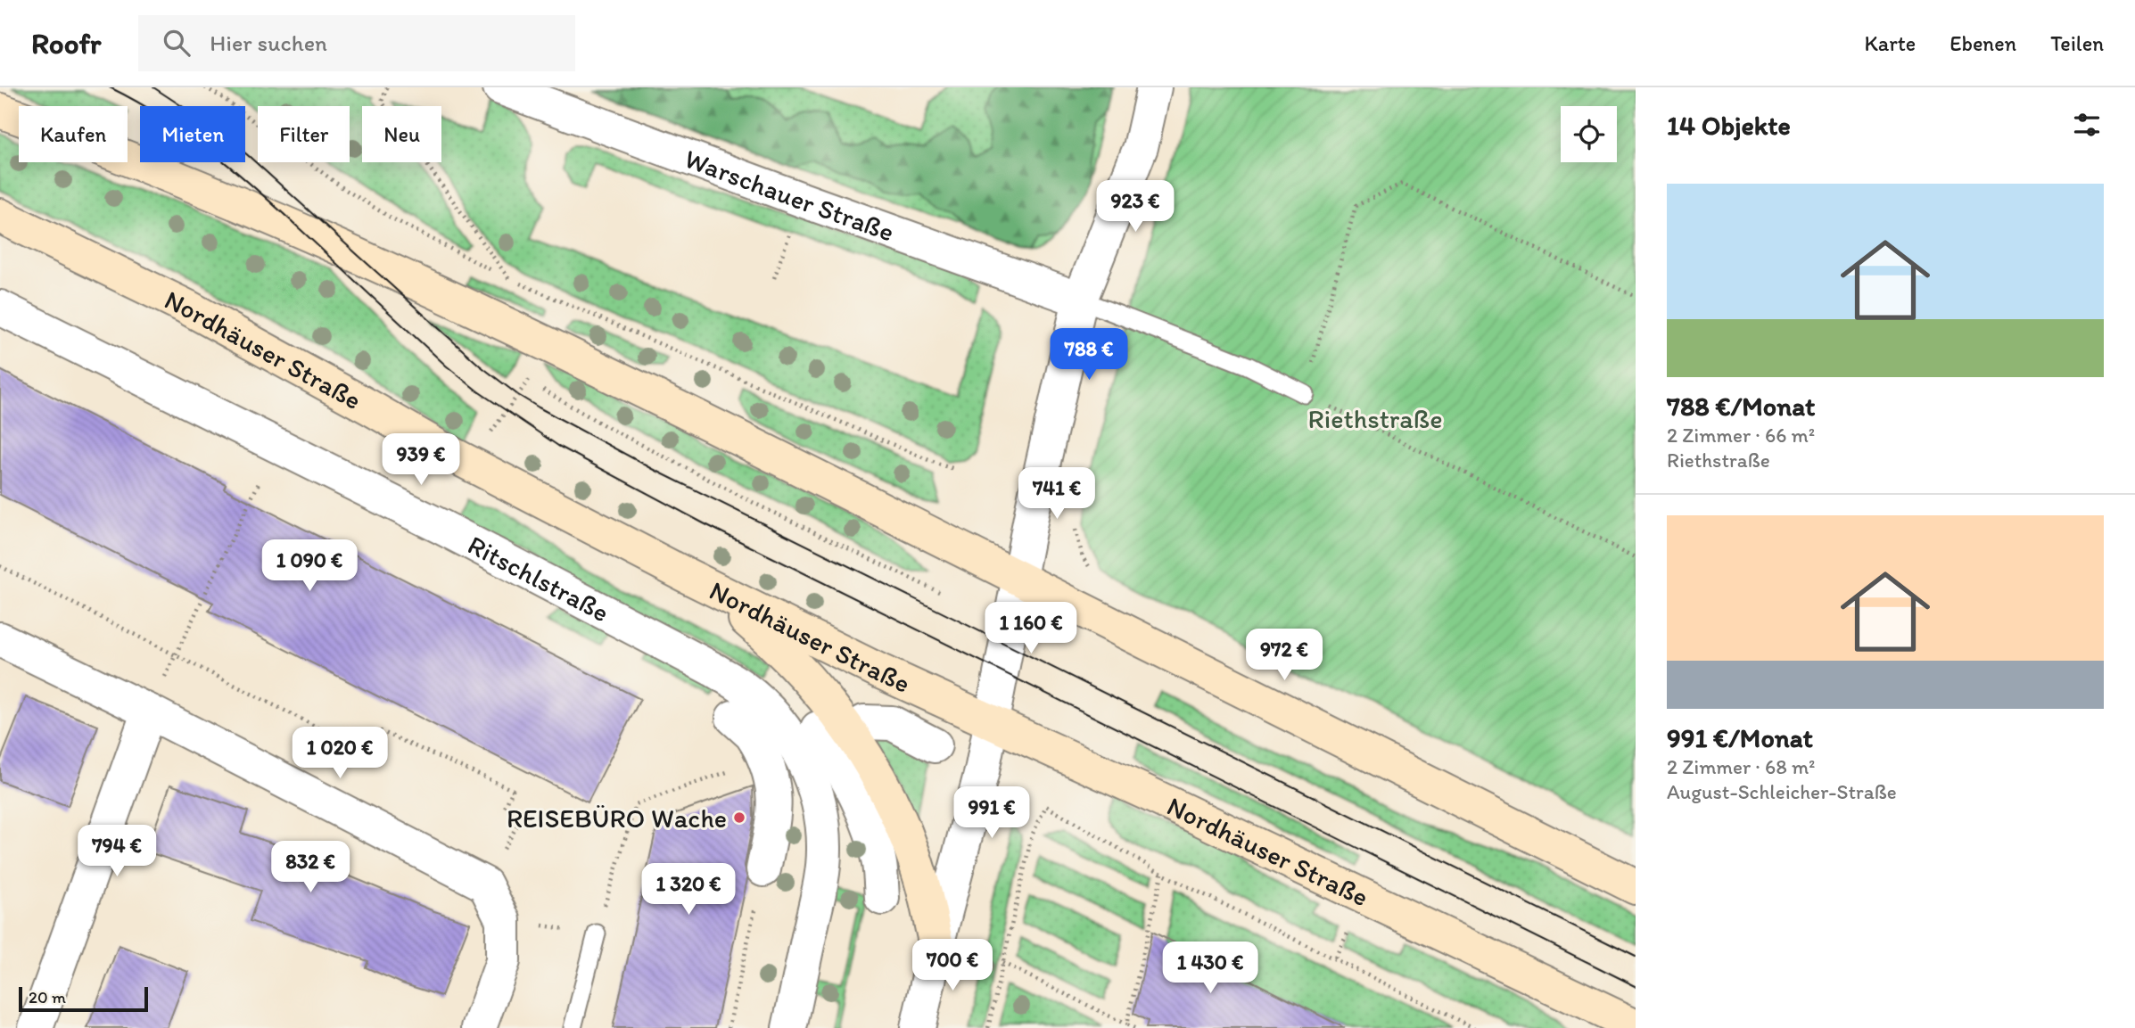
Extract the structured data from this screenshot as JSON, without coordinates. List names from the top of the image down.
{
  "streets": {
    "main road": ["Nordhäuser Straße"],
    "street": ["Warschauer Straße", "Ritschlstraße"]
  },
  "parks": ["Riethstraße"],
  "places": ["REISEBÜRO Wache"],
  "scale_bar": "20 m",
  "page": {
    "header": "Roofr",
    "search": "Hier suchen",
    "nav": ["Karte", "Ebenen", "Teilen"],
    "heading": "14 Objekte",
    "chip": [
      "Kaufen",
      "Mieten",
      "Filter",
      "Neu"
    ],
    "list": [
      {
        "name": "788 €/Monat",
        "note": "2 Zimmer · 66 m² · Riethstraße"
      },
      {
        "name": "991 €/Monat",
        "note": "2 Zimmer · 68 m² · August-Schleicher-Straße"
      }
    ],
    "price": [
      "923 €",
      "788 €",
      "939 €",
      "741 €",
      "1 090 €",
      "1 160 €",
      "972 €",
      "1 020 €",
      "991 €",
      "794 €",
      "832 €",
      "1 320 €",
      "700 €",
      "1 430 €"
    ],
    "scale": "20 m"
  }
}
